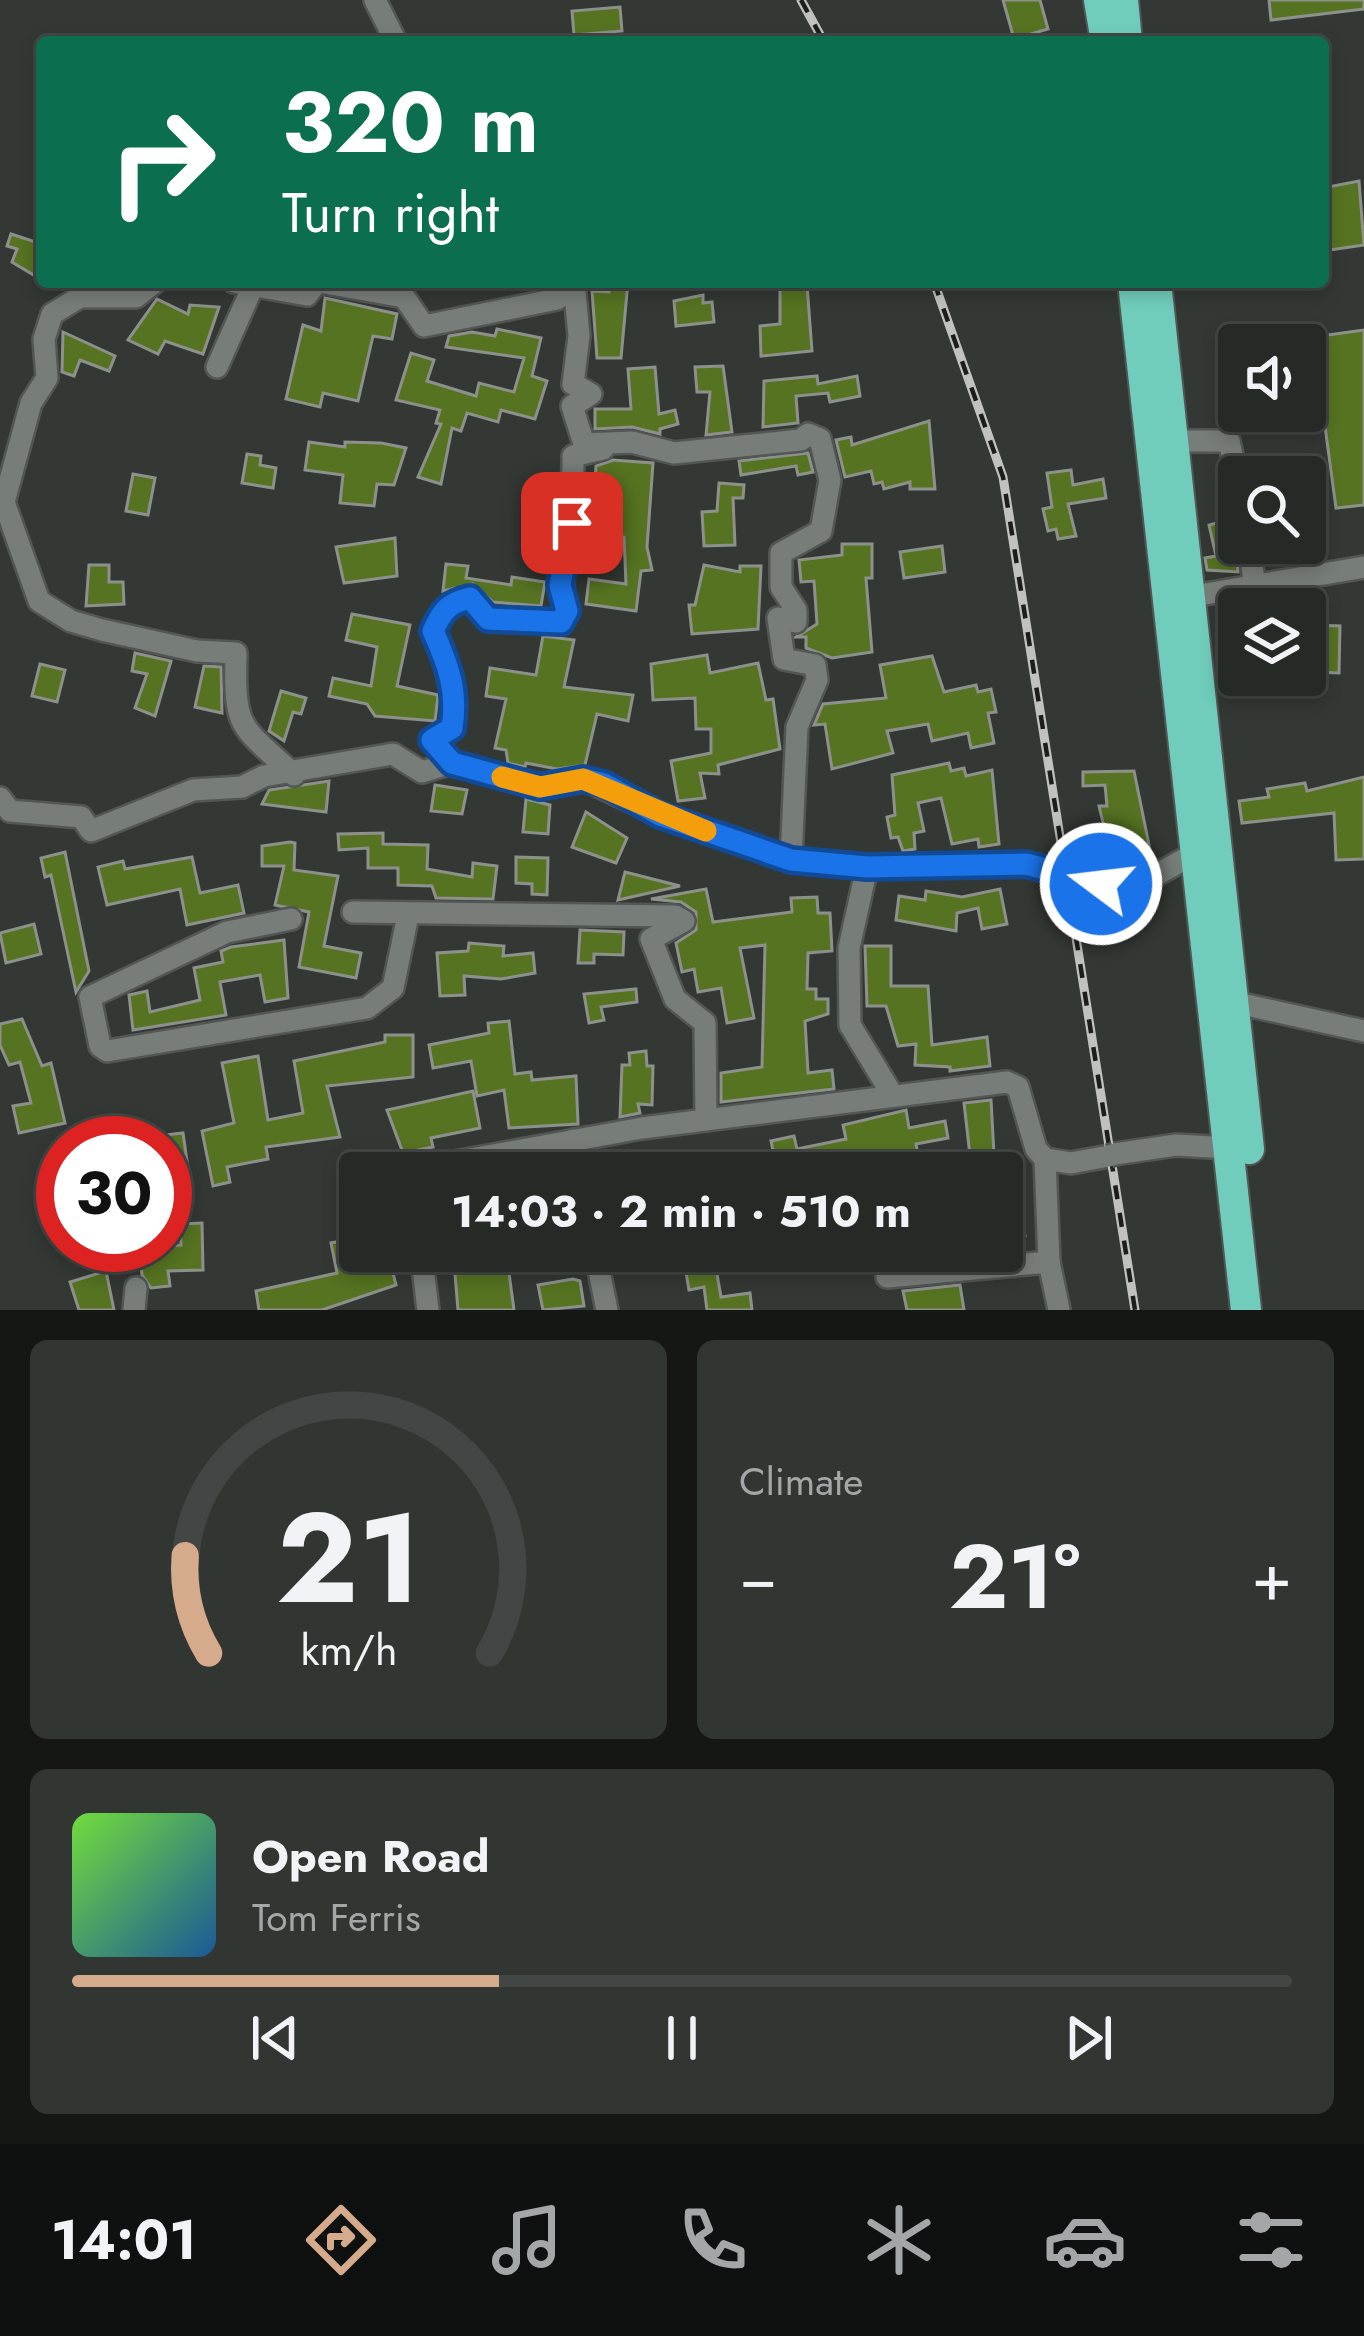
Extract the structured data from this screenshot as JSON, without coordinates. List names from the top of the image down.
{
  "page": {
    "turn": ["320 m", "Turn right"],
    "limit": "30",
    "trip": "14:03 · 2 min · 510 m",
    "tile": "Climate",
    "heat": ["−", "21°", "+"],
    "song": ["Open Road", "Tom Ferris"],
    "tabs": "14:01",
    "gauge": ["21", "km/h"]
  }
}
